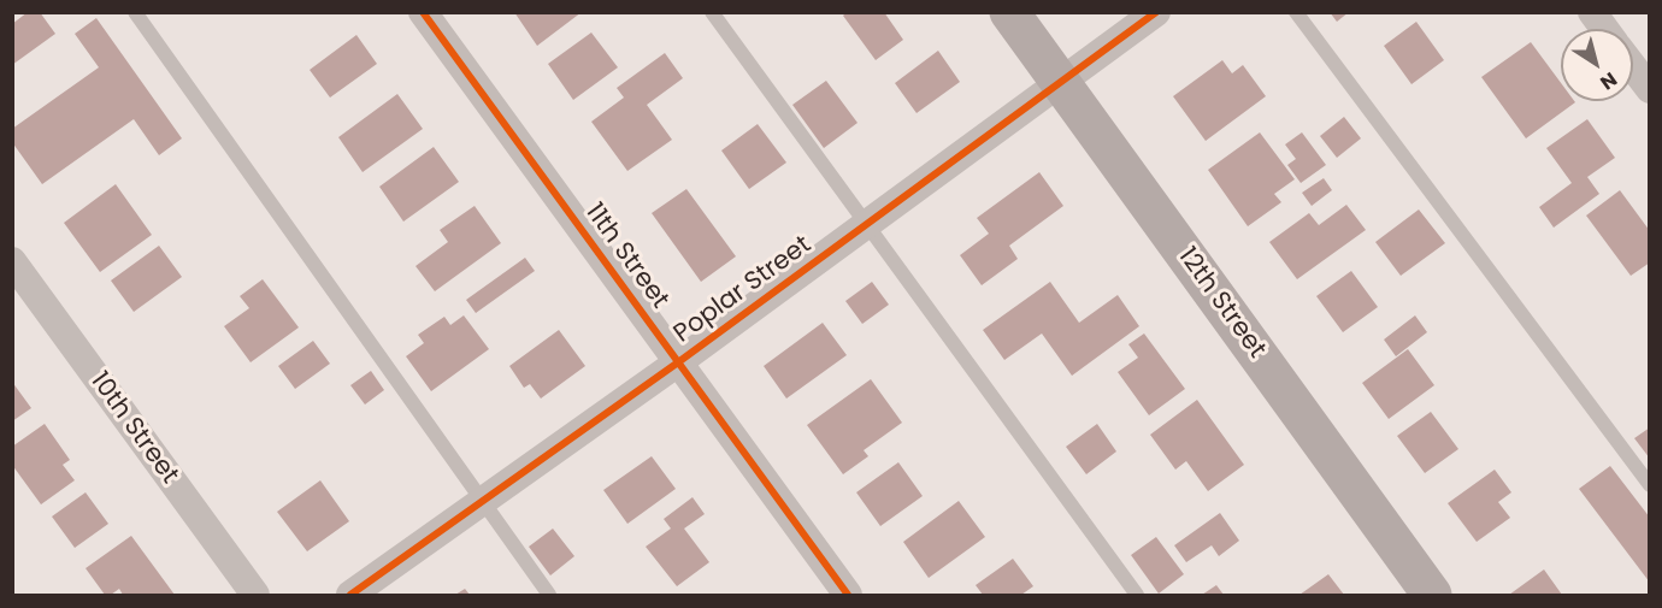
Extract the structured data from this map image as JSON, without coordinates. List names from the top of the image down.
{
  "streets": {
    "street": [
      "11th Street",
      "Poplar Street",
      "12th Street",
      "10th Street"
    ]
  },
  "crossings": [
    ["11th Street", "Poplar Street"],
    ["Poplar Street", "12th Street"]
  ],
  "north": "bottom right"
}
